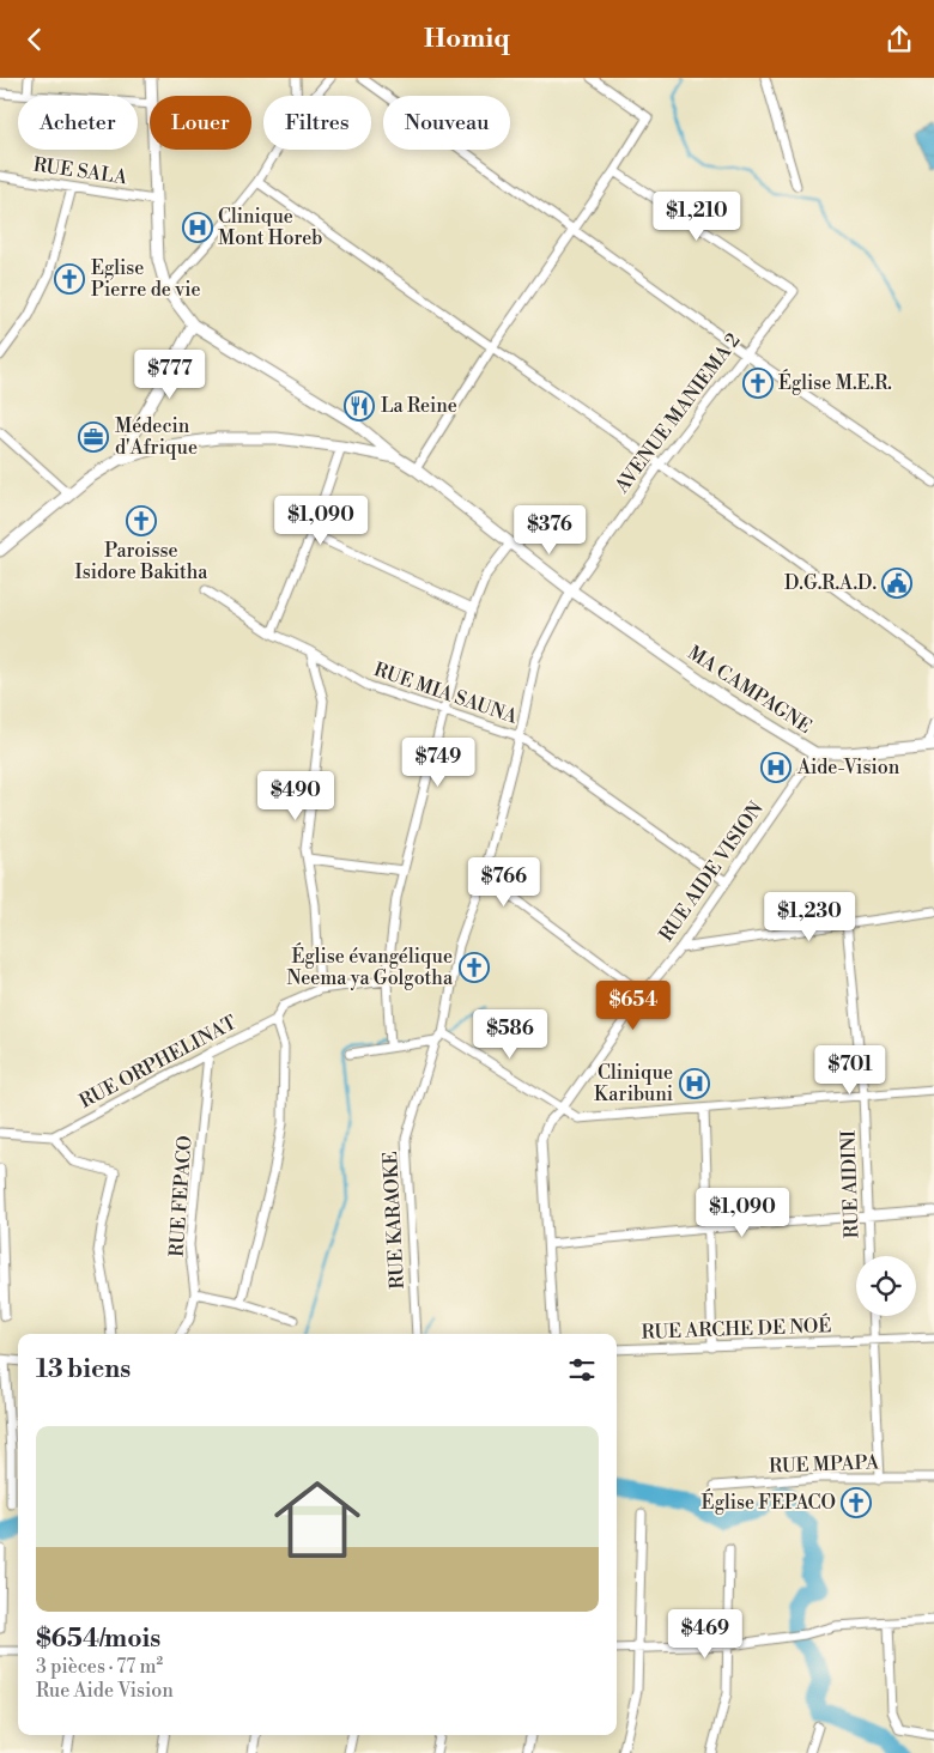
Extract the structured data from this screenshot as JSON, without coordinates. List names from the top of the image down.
{
  "streets": {
    "street": [
      "RUE SALA",
      "AVENUE MANIEMA 2",
      "MA CAMPAGNE",
      "RUE MIA SAUNA",
      "RUE AIDE VISION",
      "RUE ORPHELINAT",
      "RUE AIDINI",
      "RUE FEPACO",
      "RUE KARAOKE",
      "RUE ARCHE DE NOÉ",
      "RUE MPAPA"
    ]
  },
  "crossings": [
    ["AVENUE MANIEMA 2", "MA CAMPAGNE"],
    ["MA CAMPAGNE", "RUE AIDE VISION"],
    ["RUE MIA SAUNA", "RUE AIDE VISION"],
    ["RUE ORPHELINAT", "RUE FEPACO"]
  ],
  "places": {
    "hospital": ["Clinique Mont Horeb", "Aide-Vision", "Clinique Karibuni"],
    "church": [
      "Eglise Pierre de vie",
      "Église M.E.R.",
      "Paroisse Isidore Bakitha",
      "Église évangélique Neema ya Golgotha",
      "Église FEPACO"
    ],
    "restaurant": ["La Reine"],
    "office": ["Médecin d'Afrique"],
    "public building": ["D.G.R.A.D."]
  },
  "page": {
    "header": "Homiq",
    "chip": [
      "Acheter",
      "Louer",
      "Filtres",
      "Nouveau"
    ],
    "price": [
      "$1,210",
      "$777",
      "$1,090",
      "$376",
      "$749",
      "$490",
      "$766",
      "$1,230",
      "$654",
      "$586",
      "$701",
      "$1,090",
      "$469"
    ],
    "heading": "13 biens",
    "list": [
      {
        "name": "$654/mois",
        "note": "3 pièces · 77 m² · Rue Aide Vision"
      }
    ]
  }
}
